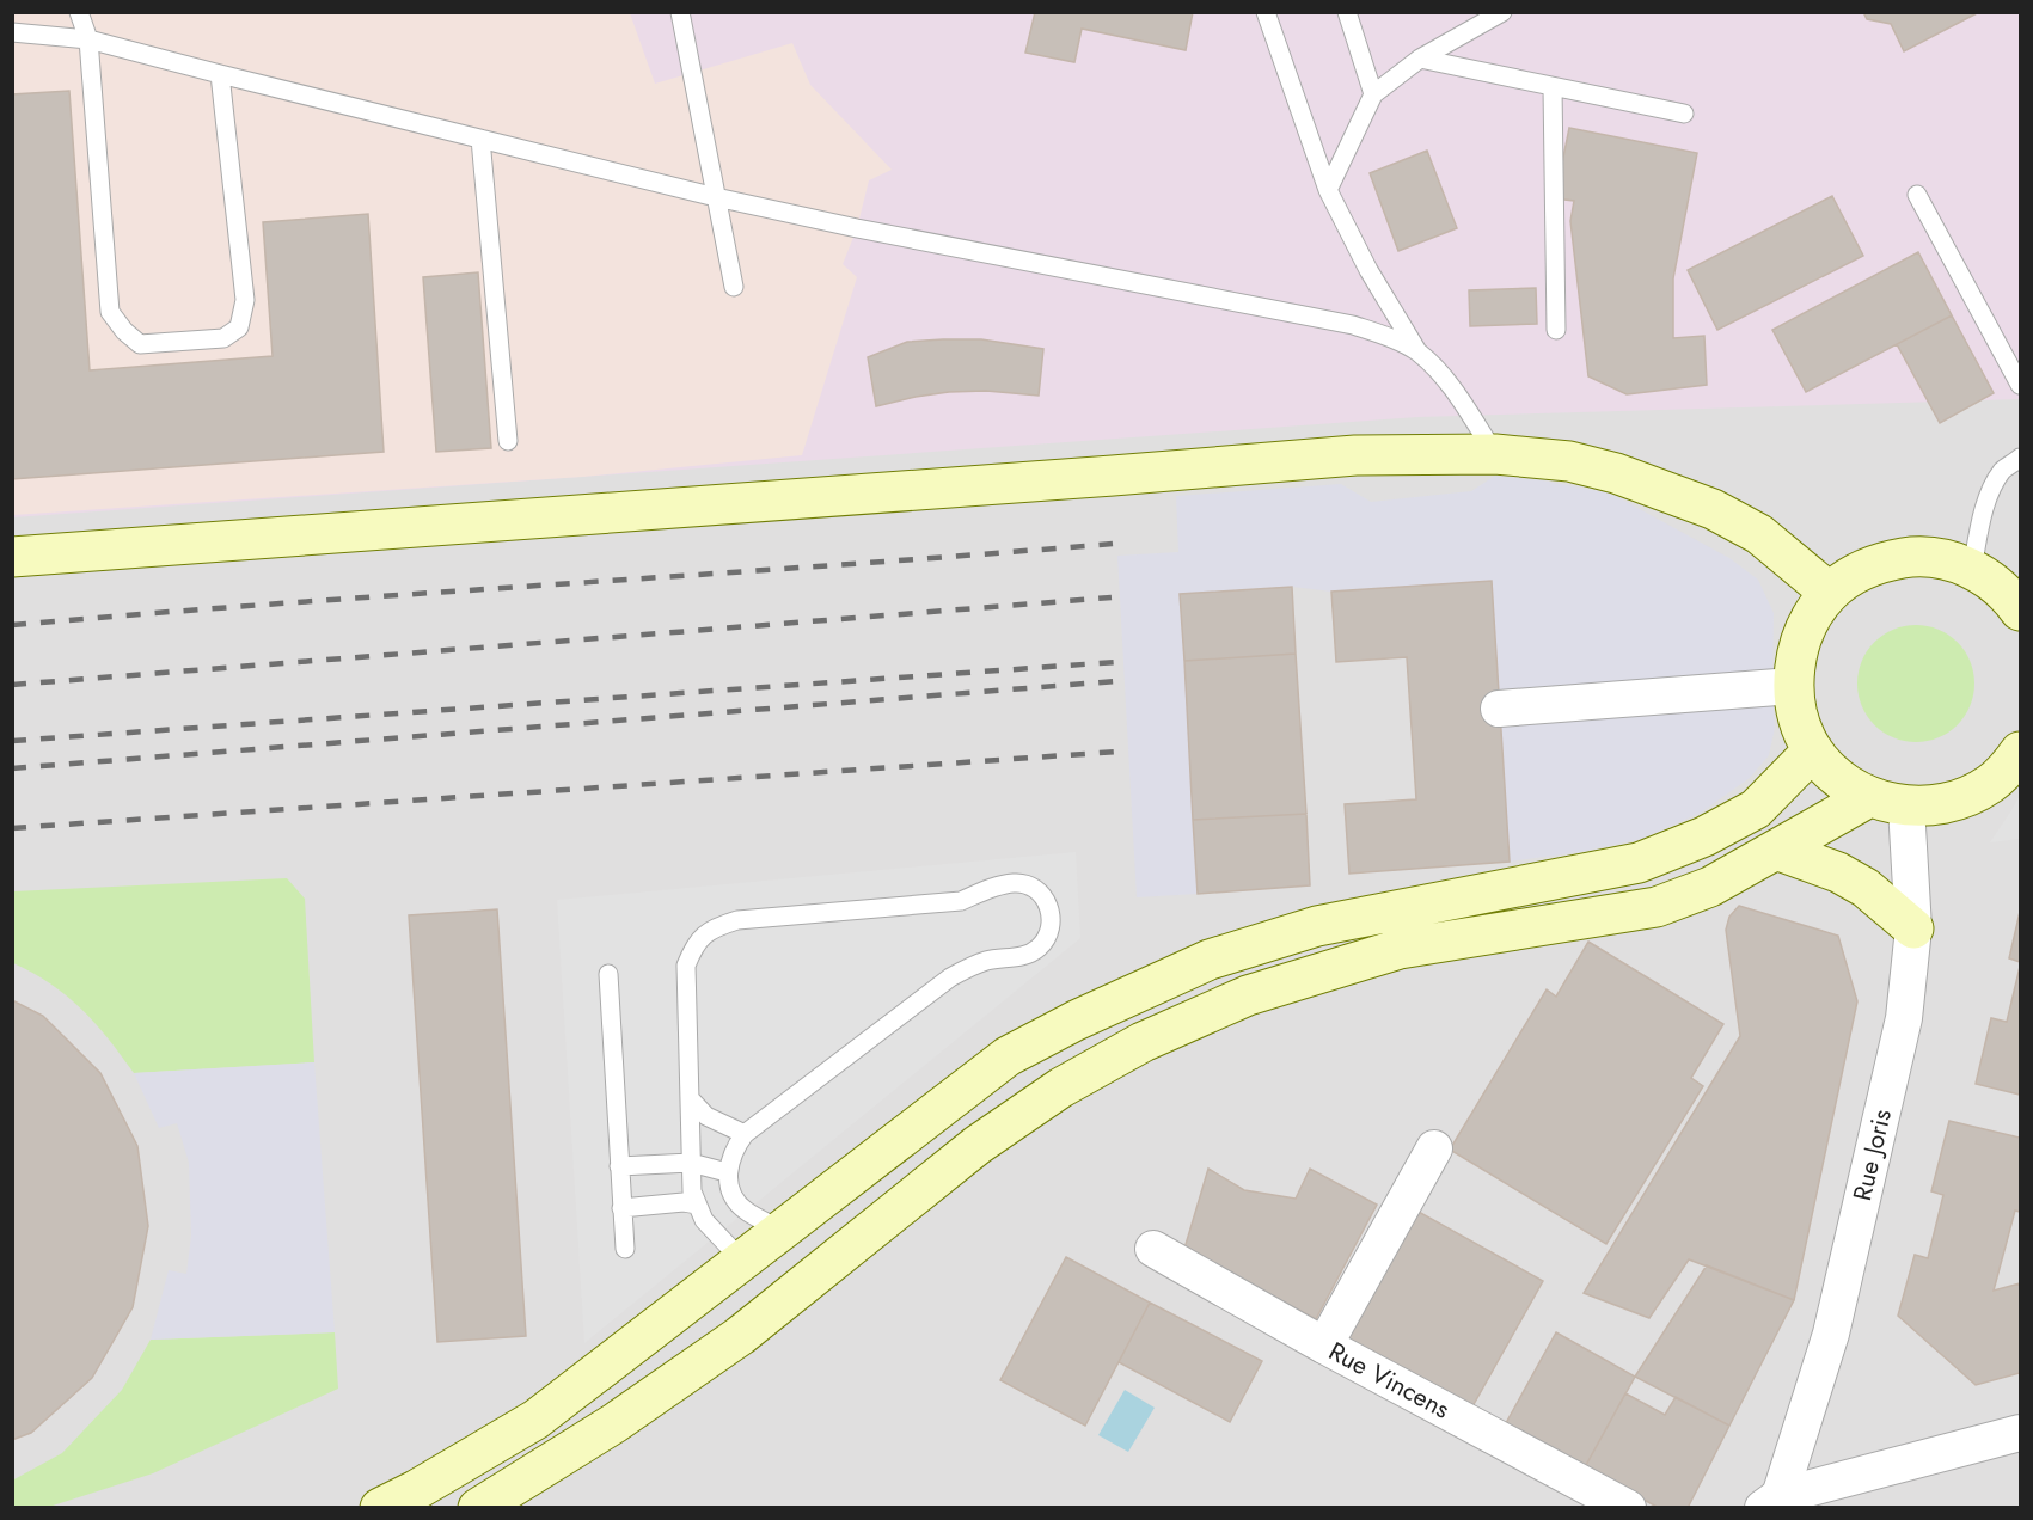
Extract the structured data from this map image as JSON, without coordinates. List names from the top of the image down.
{
  "streets": {
    "street": ["Rue Joris", "Rue Vincens"]
  }
}
